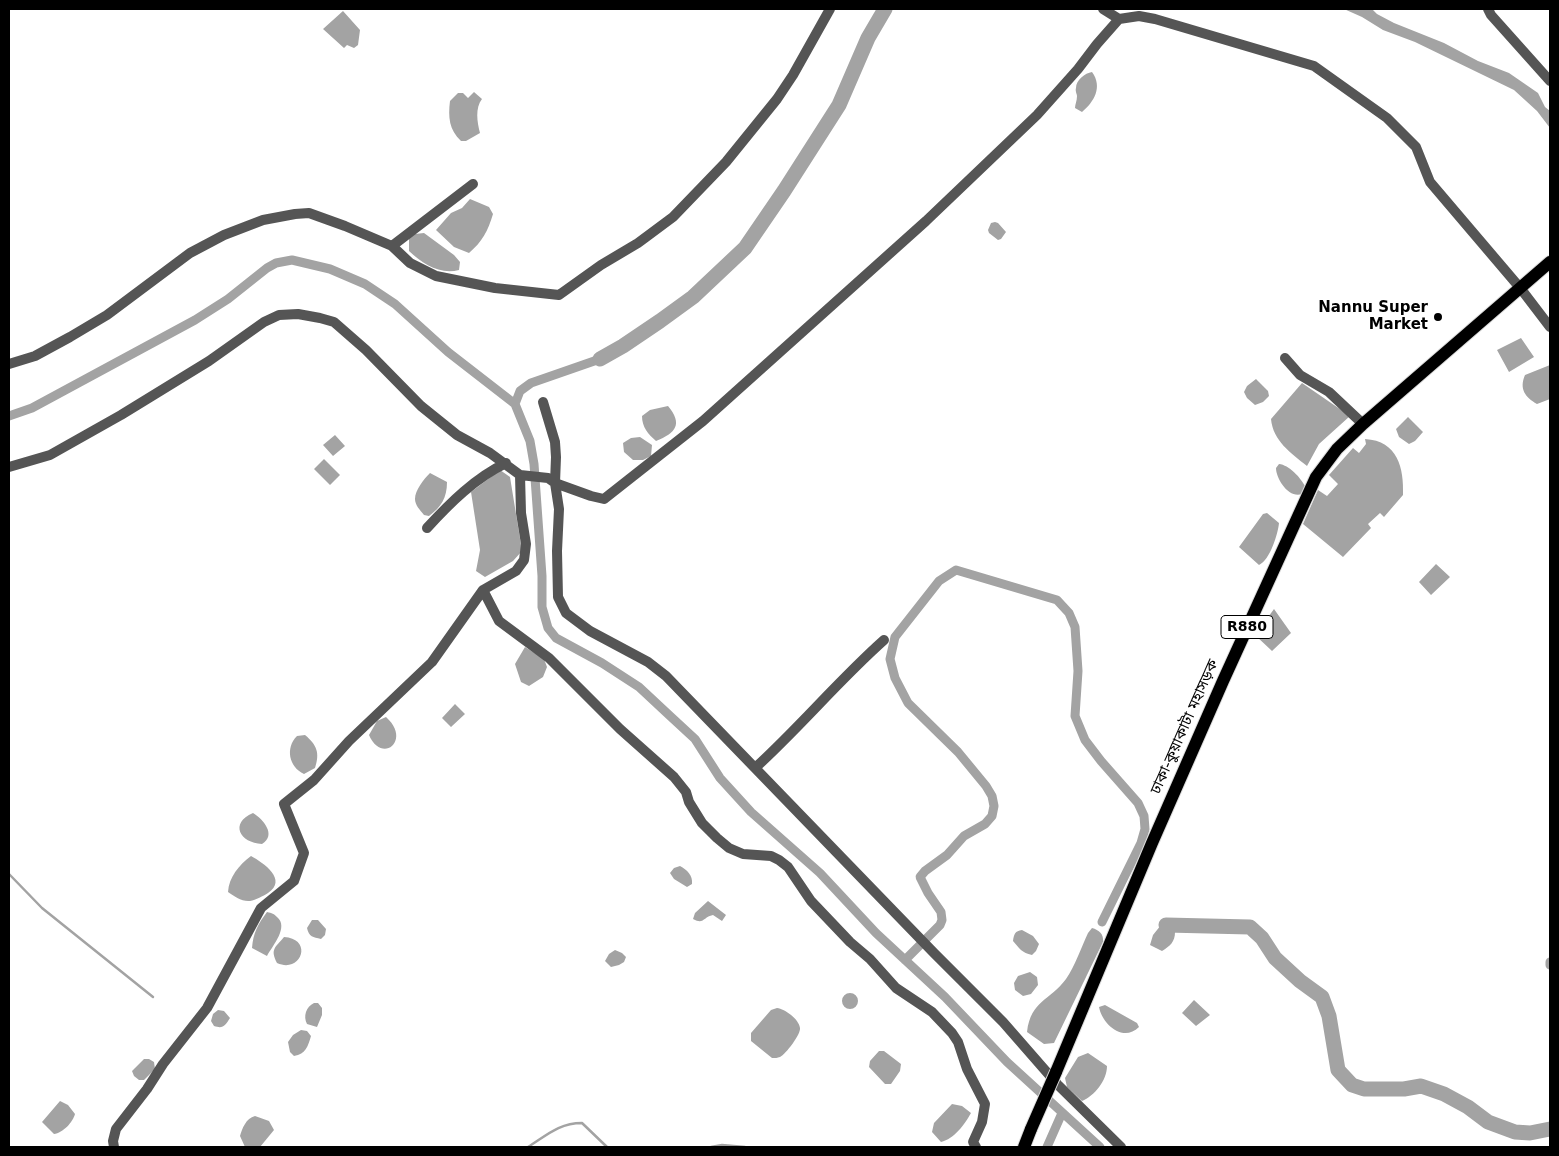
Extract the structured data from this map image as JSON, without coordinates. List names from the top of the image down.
{
  "streets": {
    "main road": ["R880", "ঢাকা-কুয়াকাটা মহাসড়ক"]
  },
  "places": ["Nannu Super Market"]
}
